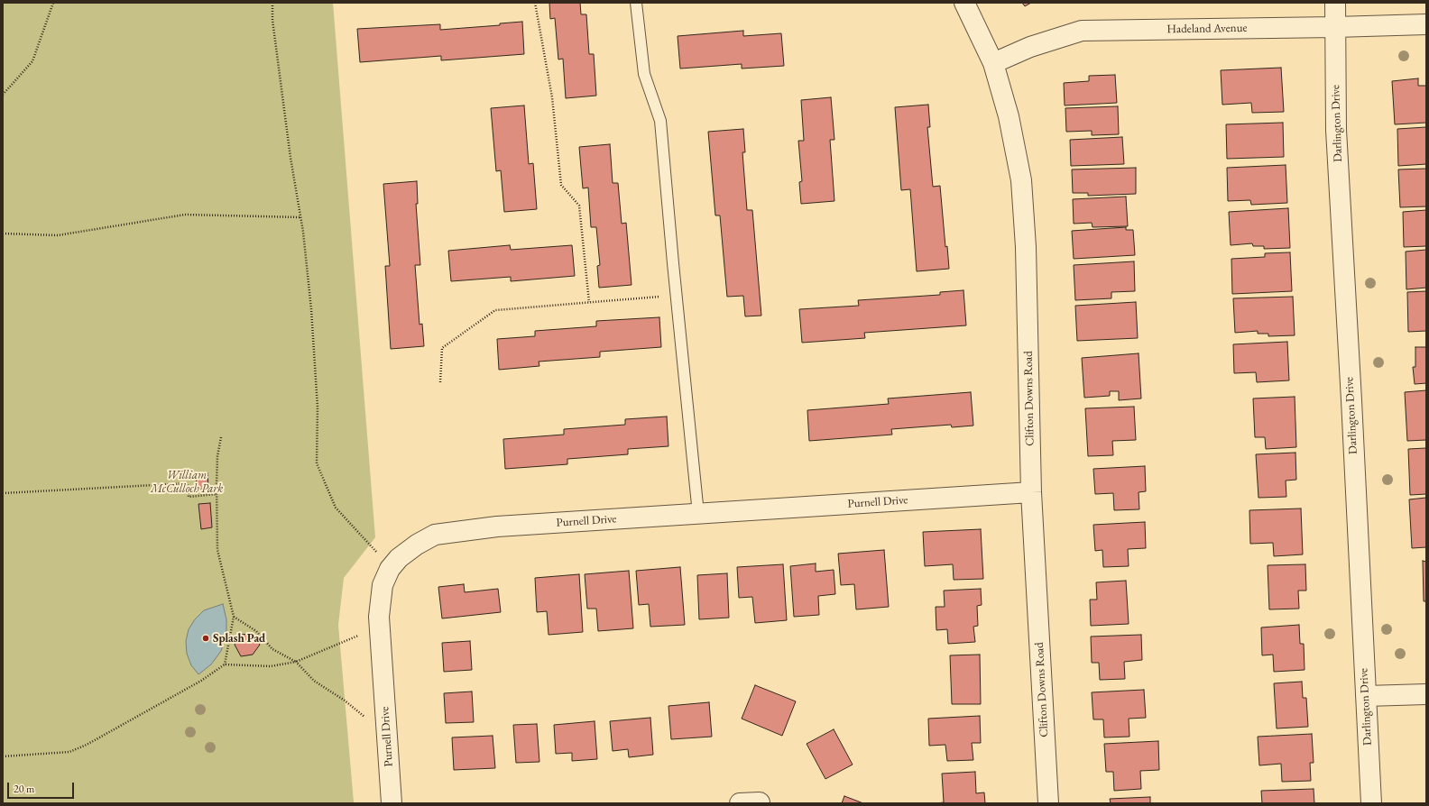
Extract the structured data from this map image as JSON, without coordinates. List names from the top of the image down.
{
  "streets": {
    "street": [
      "Hadeland Avenue",
      "Darlington Drive",
      "Clifton Downs Road",
      "Purnell Drive"
    ]
  },
  "crossings": [
    ["Hadeland Avenue", "Darlington Drive"],
    ["Hadeland Avenue", "Clifton Downs Road"],
    ["Clifton Downs Road", "Purnell Drive"]
  ],
  "parks": ["William McCulloch Park"],
  "places": ["Splash Pad"],
  "scale_bar": "20 m"
}
